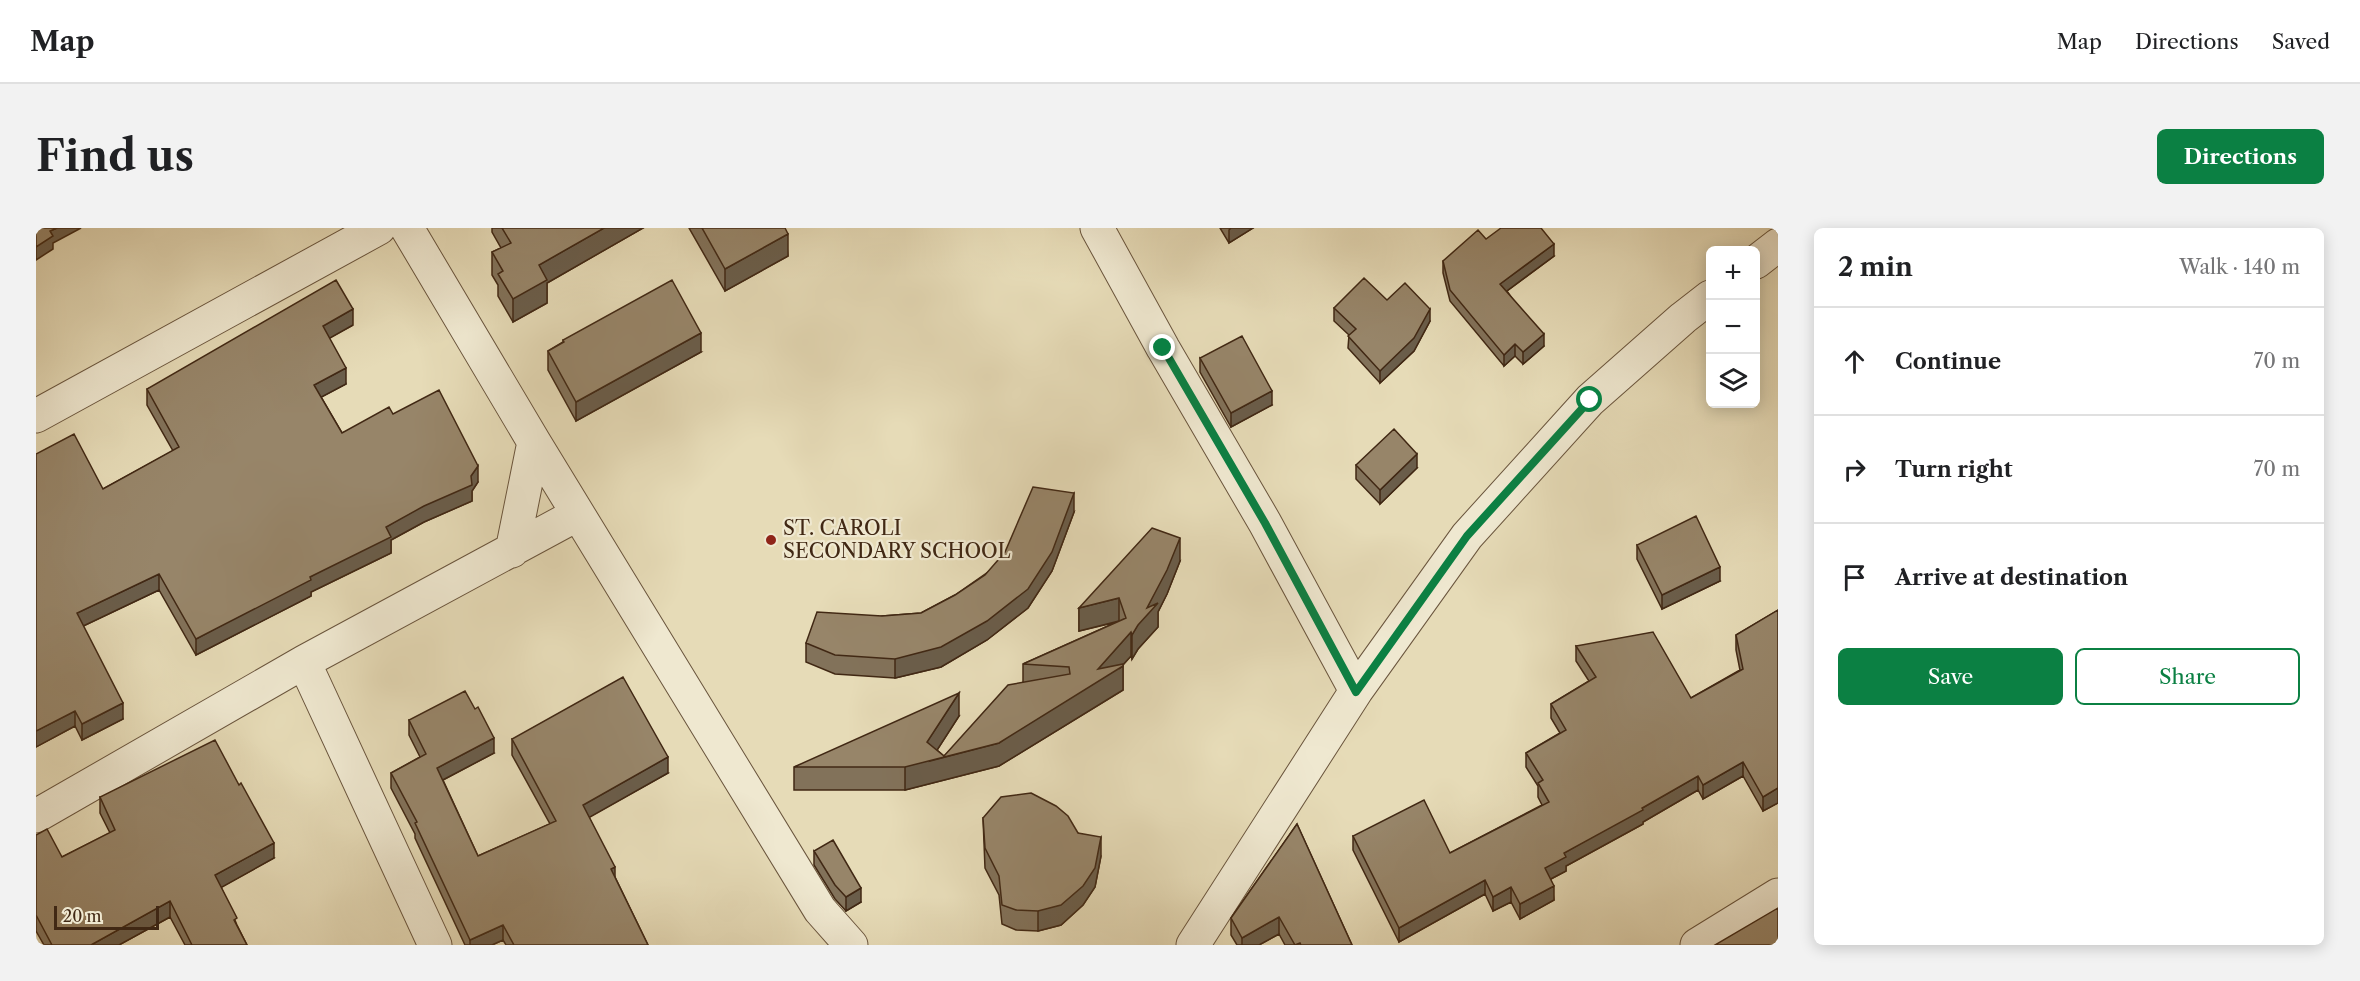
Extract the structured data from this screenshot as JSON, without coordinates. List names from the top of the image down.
{
  "places": ["ST. CAROLI SECONDARY SCHOOL"],
  "scale_bar": "20 m",
  "page": {
    "header": "Map",
    "nav": ["Map", "Directions", "Saved"],
    "buttons": [
      "Directions",
      ["Save", "Share"]
    ],
    "title": "Find us",
    "heading": ["2 min", "Walk · 140 m"],
    "map_buttons": ["+", "−"],
    "list": [
      ["Continue", "70 m"],
      ["Turn right", "70 m"],
      "Arrive at destination"
    ],
    "scale": "20 m"
  }
}
